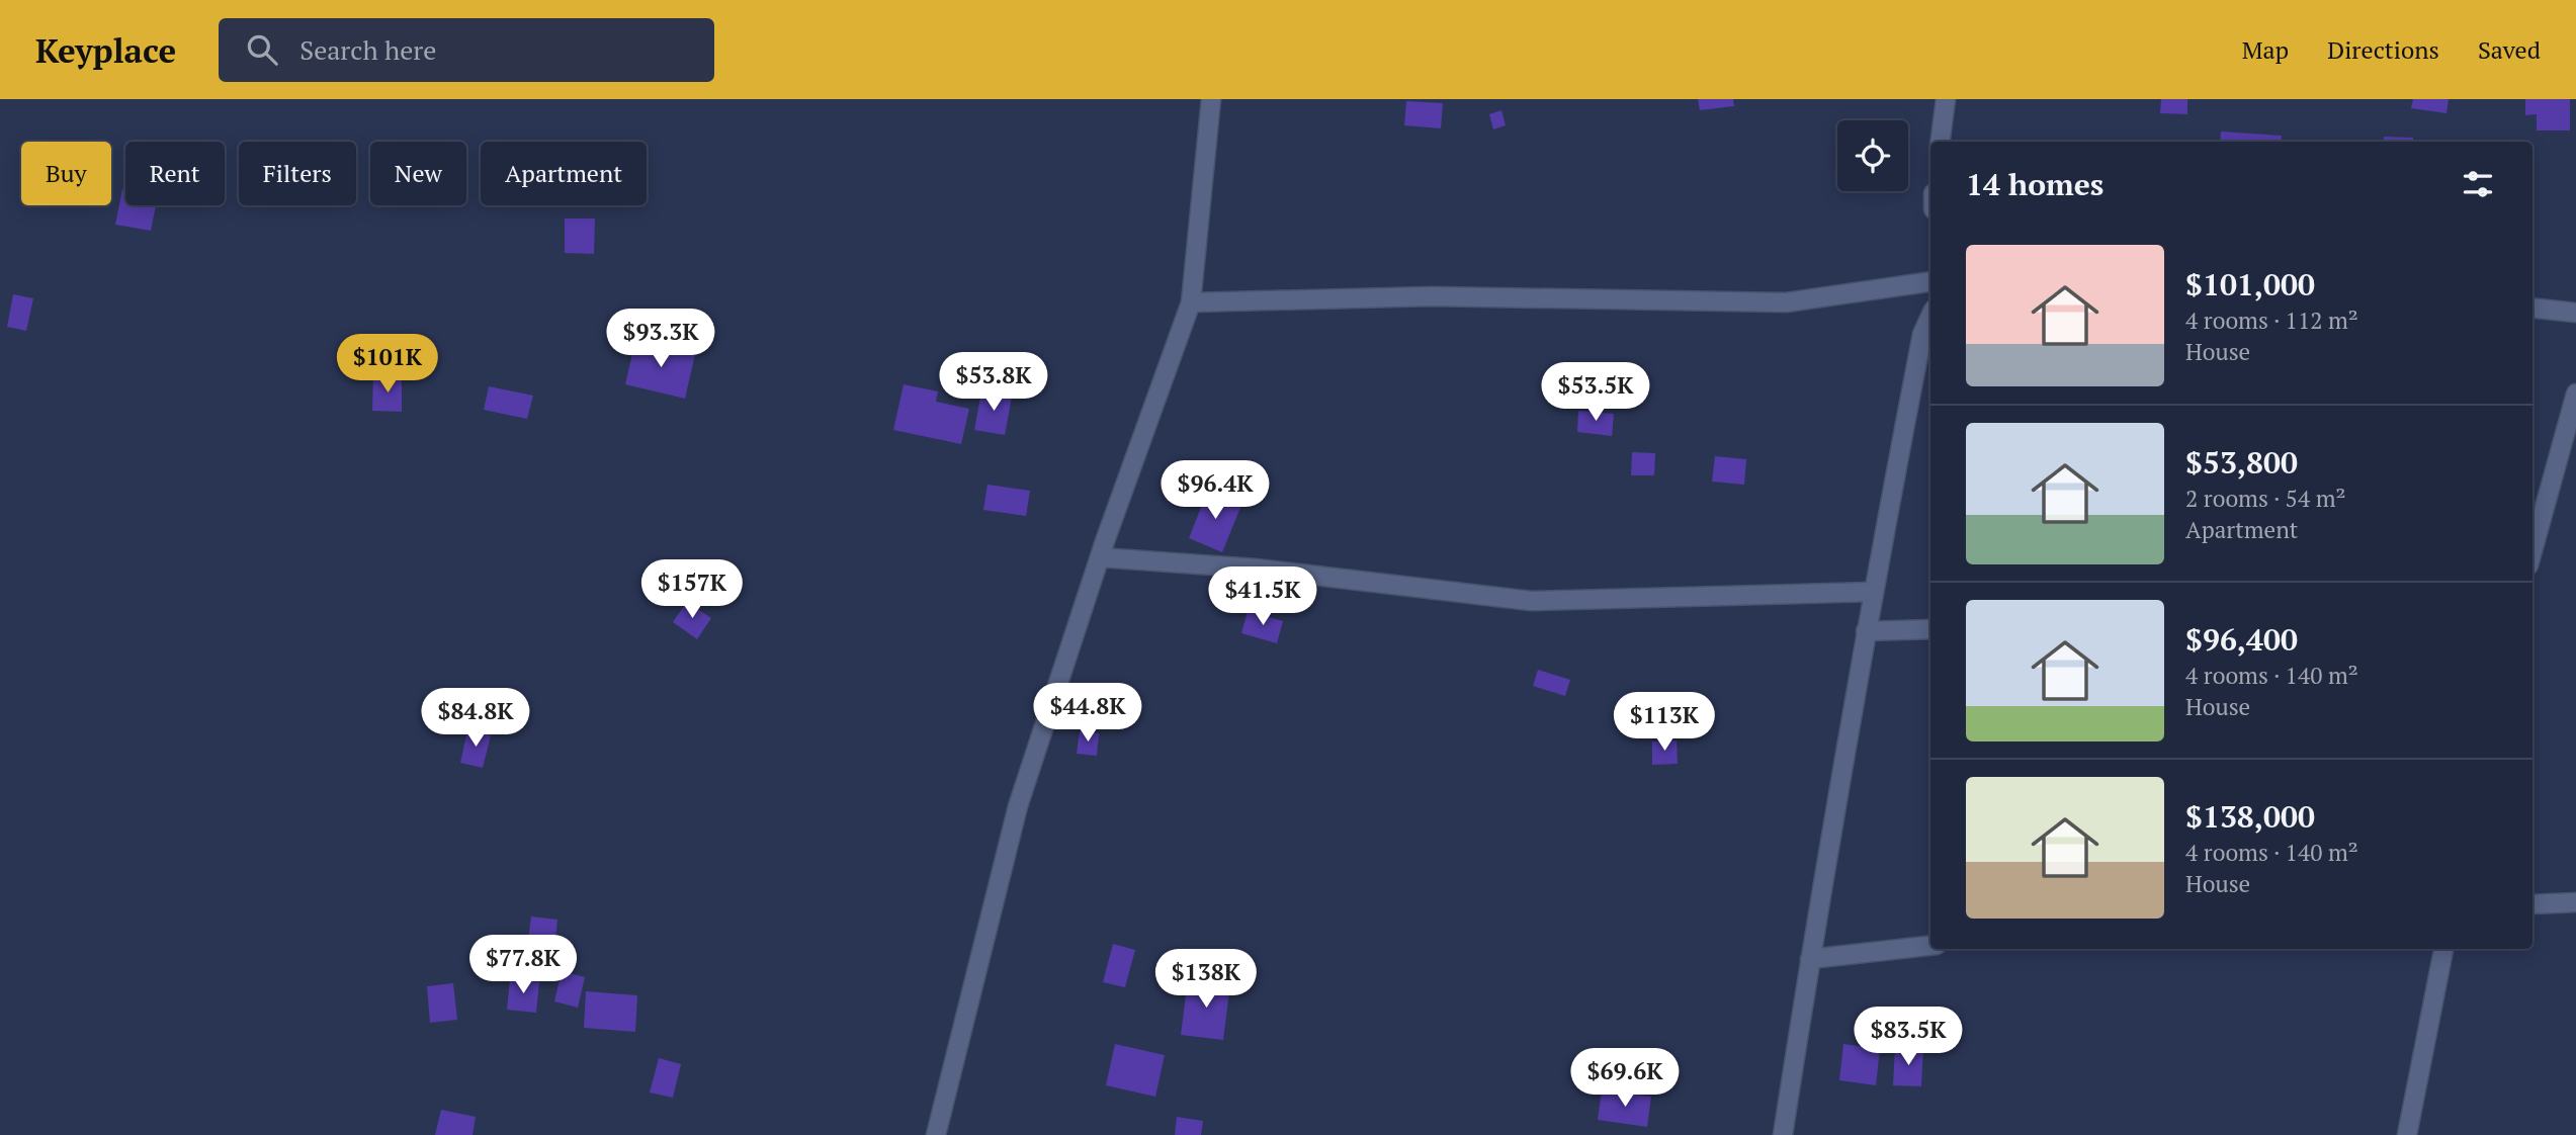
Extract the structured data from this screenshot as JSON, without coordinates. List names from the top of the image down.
{
  "page": {
    "header": "Keyplace",
    "search": "Search here",
    "nav": ["Map", "Directions", "Saved"],
    "chip": [
      "Buy",
      "Rent",
      "Filters",
      "New",
      "Apartment"
    ],
    "heading": "14 homes",
    "list": [
      {
        "name": "$101,000",
        "note": "4 rooms · 112 m² · House"
      },
      {
        "name": "$53,800",
        "note": "2 rooms · 54 m² · Apartment"
      },
      {
        "name": "$96,400",
        "note": "4 rooms · 140 m² · House"
      },
      {
        "name": "$138,000",
        "note": "4 rooms · 140 m² · House"
      }
    ],
    "price": [
      "$93.3K",
      "$101K",
      "$53.8K",
      "$53.5K",
      "$96.4K",
      "$157K",
      "$41.5K",
      "$44.8K",
      "$84.8K",
      "$113K",
      "$77.8K",
      "$138K",
      "$83.5K",
      "$69.6K"
    ]
  }
}
